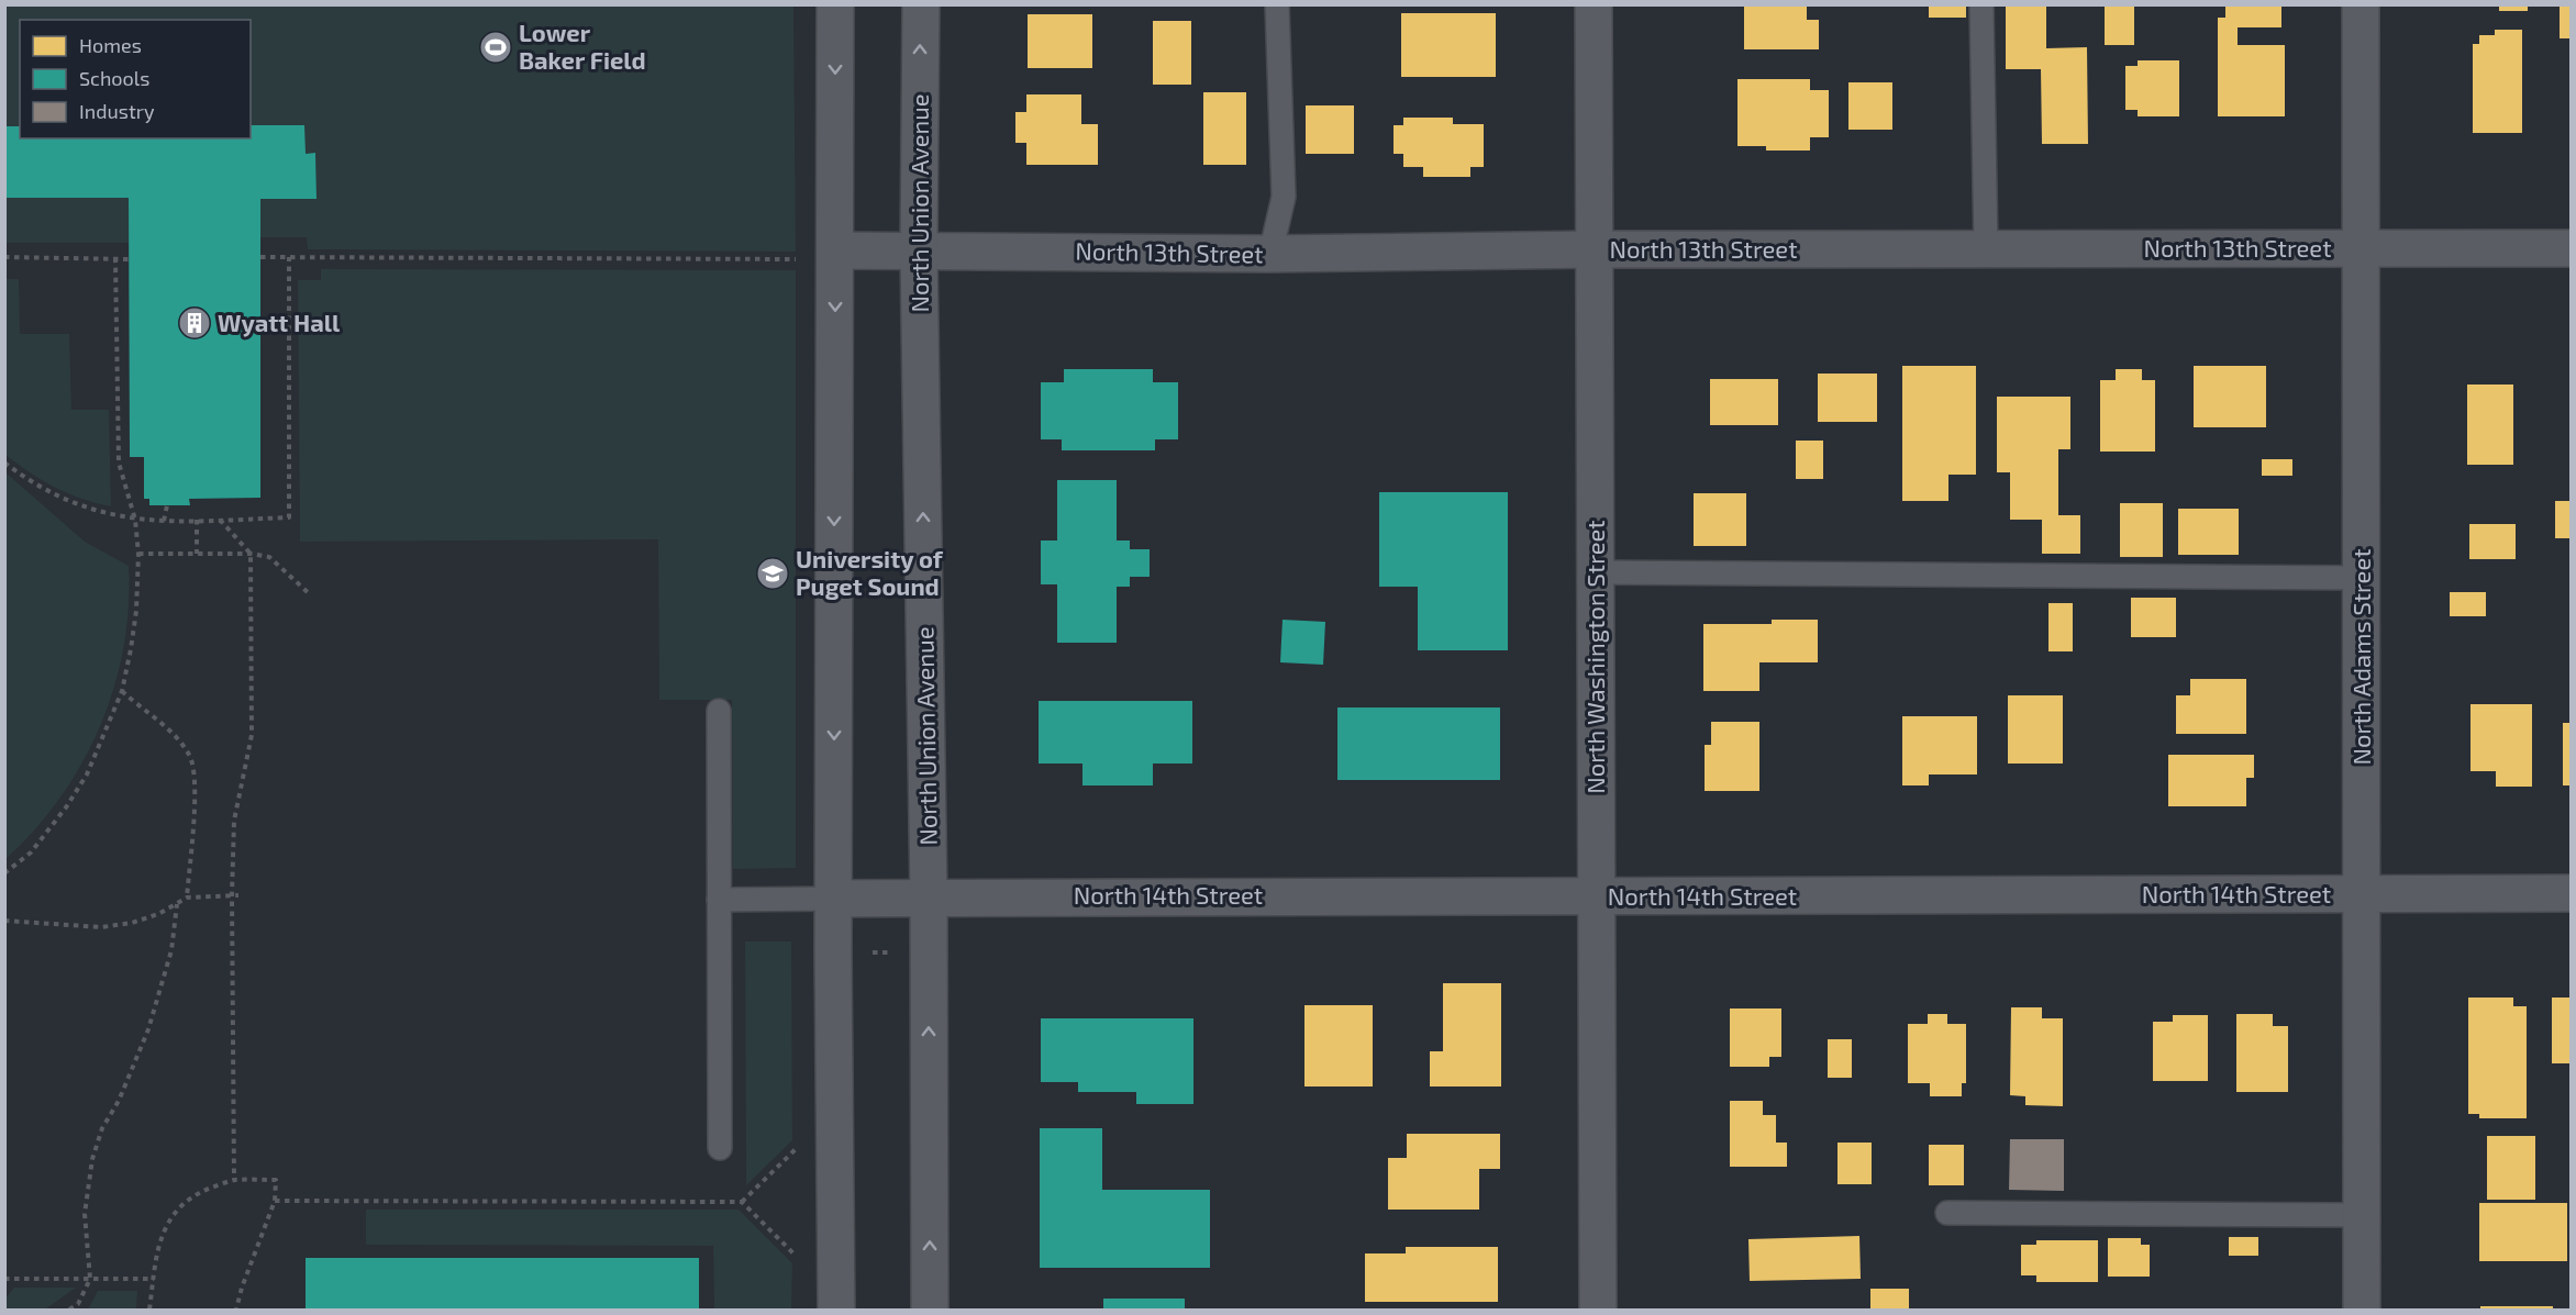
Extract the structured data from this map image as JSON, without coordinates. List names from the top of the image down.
{
  "streets": {
    "street": [
      "North Union Avenue",
      "North 13th Street",
      "North Washington Street",
      "North Adams Street",
      "North 14th Street"
    ]
  },
  "crossings": [
    ["North Union Avenue", "North 13th Street"],
    ["North Union Avenue", "North 14th Street"],
    ["North 13th Street", "North Washington Street"],
    ["North 13th Street", "North Adams Street"],
    ["North Washington Street", "North 14th Street"],
    ["North Adams Street", "North 14th Street"]
  ],
  "places": {
    "sports": ["Lower Baker Field"],
    "building": ["Wyatt Hall"],
    "school or university": ["University of Puget Sound"]
  },
  "legend": ["Homes", "Schools", "Industry"]
}
